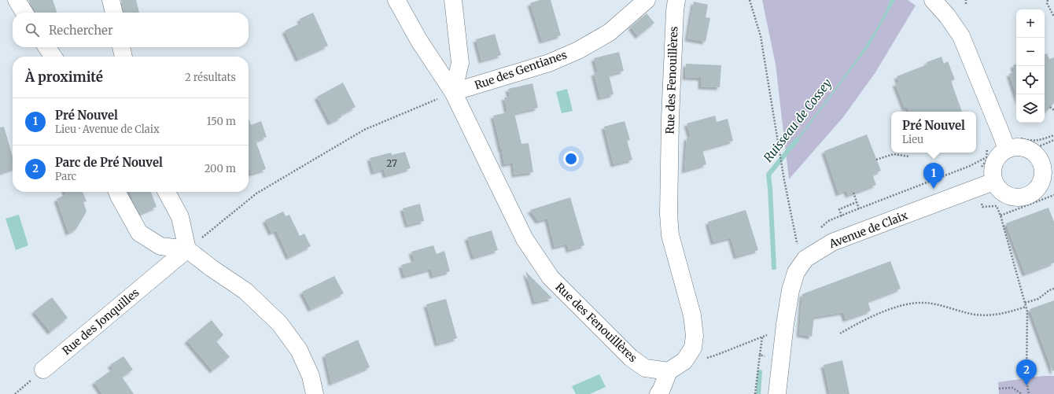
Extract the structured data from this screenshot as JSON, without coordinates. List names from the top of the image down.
{
  "streets": {
    "street": [
      "Rue des Gentianes",
      "Rue des Fenouillères",
      "Avenue de Claix",
      "Rue des Jonquilles"
    ]
  },
  "crossings": [
    ["Rue des Gentianes", "Rue des Fenouillères"]
  ],
  "water": ["Ruisseau de Cossey"],
  "house_numbers": ["27"],
  "page": {
    "map_buttons": ["+", "−"],
    "search": "Rechercher",
    "heading": ["À proximité", "2 résultats"],
    "list": [
      {
        "mark": "1",
        "name": "Pré Nouvel",
        "note": "Lieu · Avenue de Claix",
        "value": "150 m"
      },
      {
        "mark": "2",
        "name": "Parc de Pré Nouvel",
        "note": "Parc",
        "value": "200 m"
      }
    ],
    "popup": ["Pré Nouvel", "Lieu"],
    "pins": ["1", "2"]
  }
}
